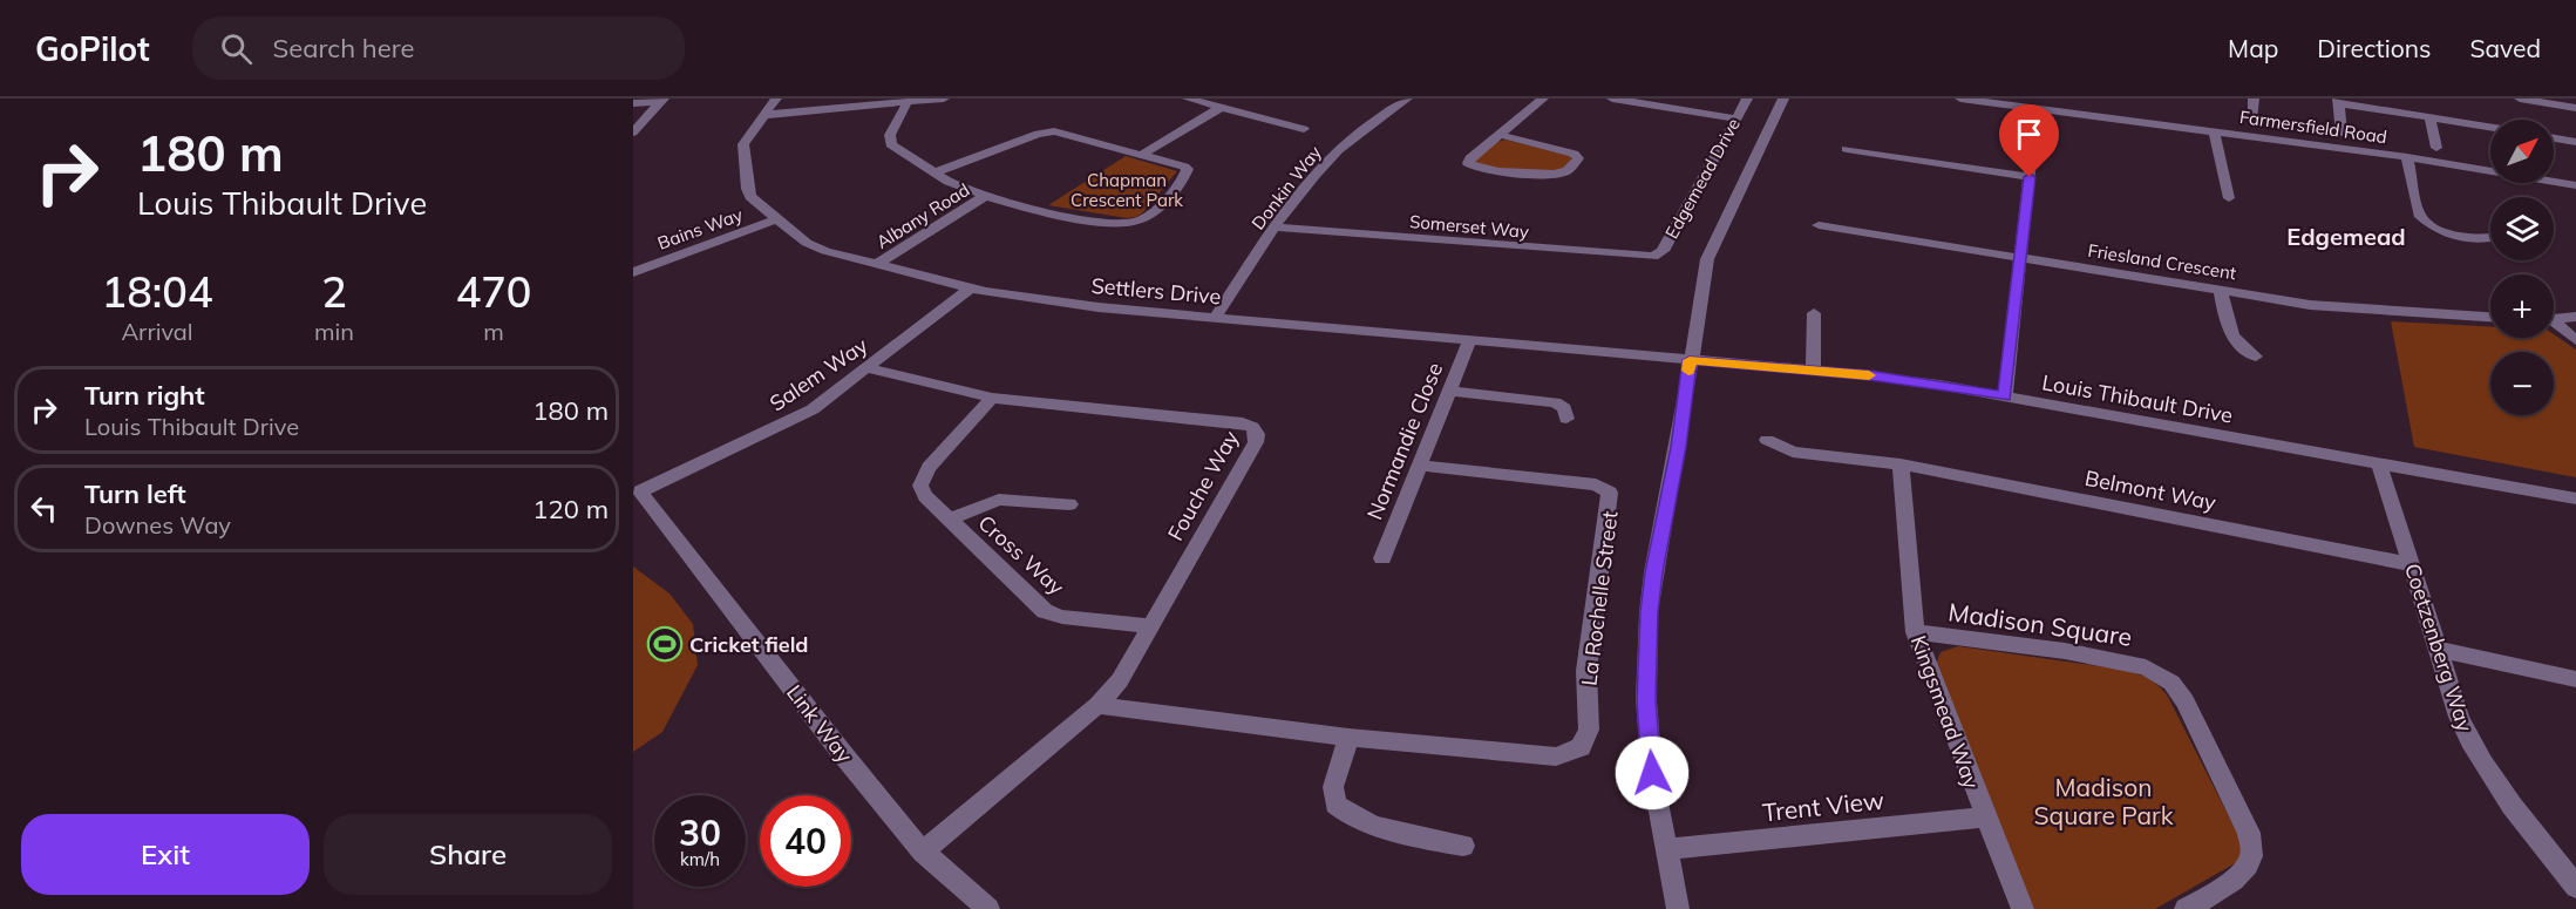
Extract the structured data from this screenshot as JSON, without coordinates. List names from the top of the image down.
{
  "streets": {
    "street": [
      "Farmersfield Road",
      "Edgemead Drive",
      "Donkin Way",
      "Albany Road",
      "Somerset Way",
      "Bains Way",
      "Friesland Crescent",
      "Settlers Drive",
      "Salem Way",
      "Louis Thibault Drive",
      "Normandie Close",
      "Fouche Way",
      "Belmont Way",
      "Cross Way",
      "La Rochelle Street",
      "Madison Square",
      "Coetzenberg Way",
      "Kingsmead Way",
      "Link Way",
      "Trent View"
    ]
  },
  "crossings": [
    ["Edgemead Drive", "Somerset Way"],
    ["Edgemead Drive", "Settlers Drive"],
    ["Edgemead Drive", "Louis Thibault Drive"],
    ["Edgemead Drive", "Trent View"],
    ["Donkin Way", "Somerset Way"],
    ["Donkin Way", "Settlers Drive"],
    ["Albany Road", "Settlers Drive"],
    ["Bains Way", "Settlers Drive"],
    ["Settlers Drive", "Salem Way"],
    ["Settlers Drive", "Louis Thibault Drive"],
    ["Settlers Drive", "Normandie Close"],
    ["Salem Way", "Fouche Way"],
    ["Salem Way", "Link Way"],
    ["Louis Thibault Drive", "Coetzenberg Way"],
    ["Normandie Close", "La Rochelle Street"],
    ["Fouche Way", "Cross Way"],
    ["Fouche Way", "La Rochelle Street"],
    ["Fouche Way", "Link Way"],
    ["Belmont Way", "Coetzenberg Way"],
    ["Belmont Way", "Kingsmead Way"],
    ["Madison Square", "Kingsmead Way"],
    ["Kingsmead Way", "Trent View"]
  ],
  "districts": ["Edgemead"],
  "parks": ["Chapman Crescent Park", "Madison Square Park"],
  "places": {
    "sports": ["Cricket field"]
  },
  "north": "top right",
  "page": {
    "header": "GoPilot",
    "search": "Search here",
    "nav": ["Map", "Directions", "Saved"],
    "turn": ["180 m", "Louis Thibault Drive"],
    "map_buttons": ["+", "−"],
    "eta": [
      "18:04",
      "Arrival",
      "2",
      "min",
      "470",
      "m"
    ],
    "list": [
      {
        "name": "Turn right",
        "note": "Louis Thibault Drive",
        "value": "180 m"
      },
      {
        "name": "Turn left",
        "note": "Downes Way",
        "value": "120 m"
      }
    ],
    "speed": "30 km/h",
    "limit": "40",
    "buttons": ["Exit", "Share"]
  }
}
